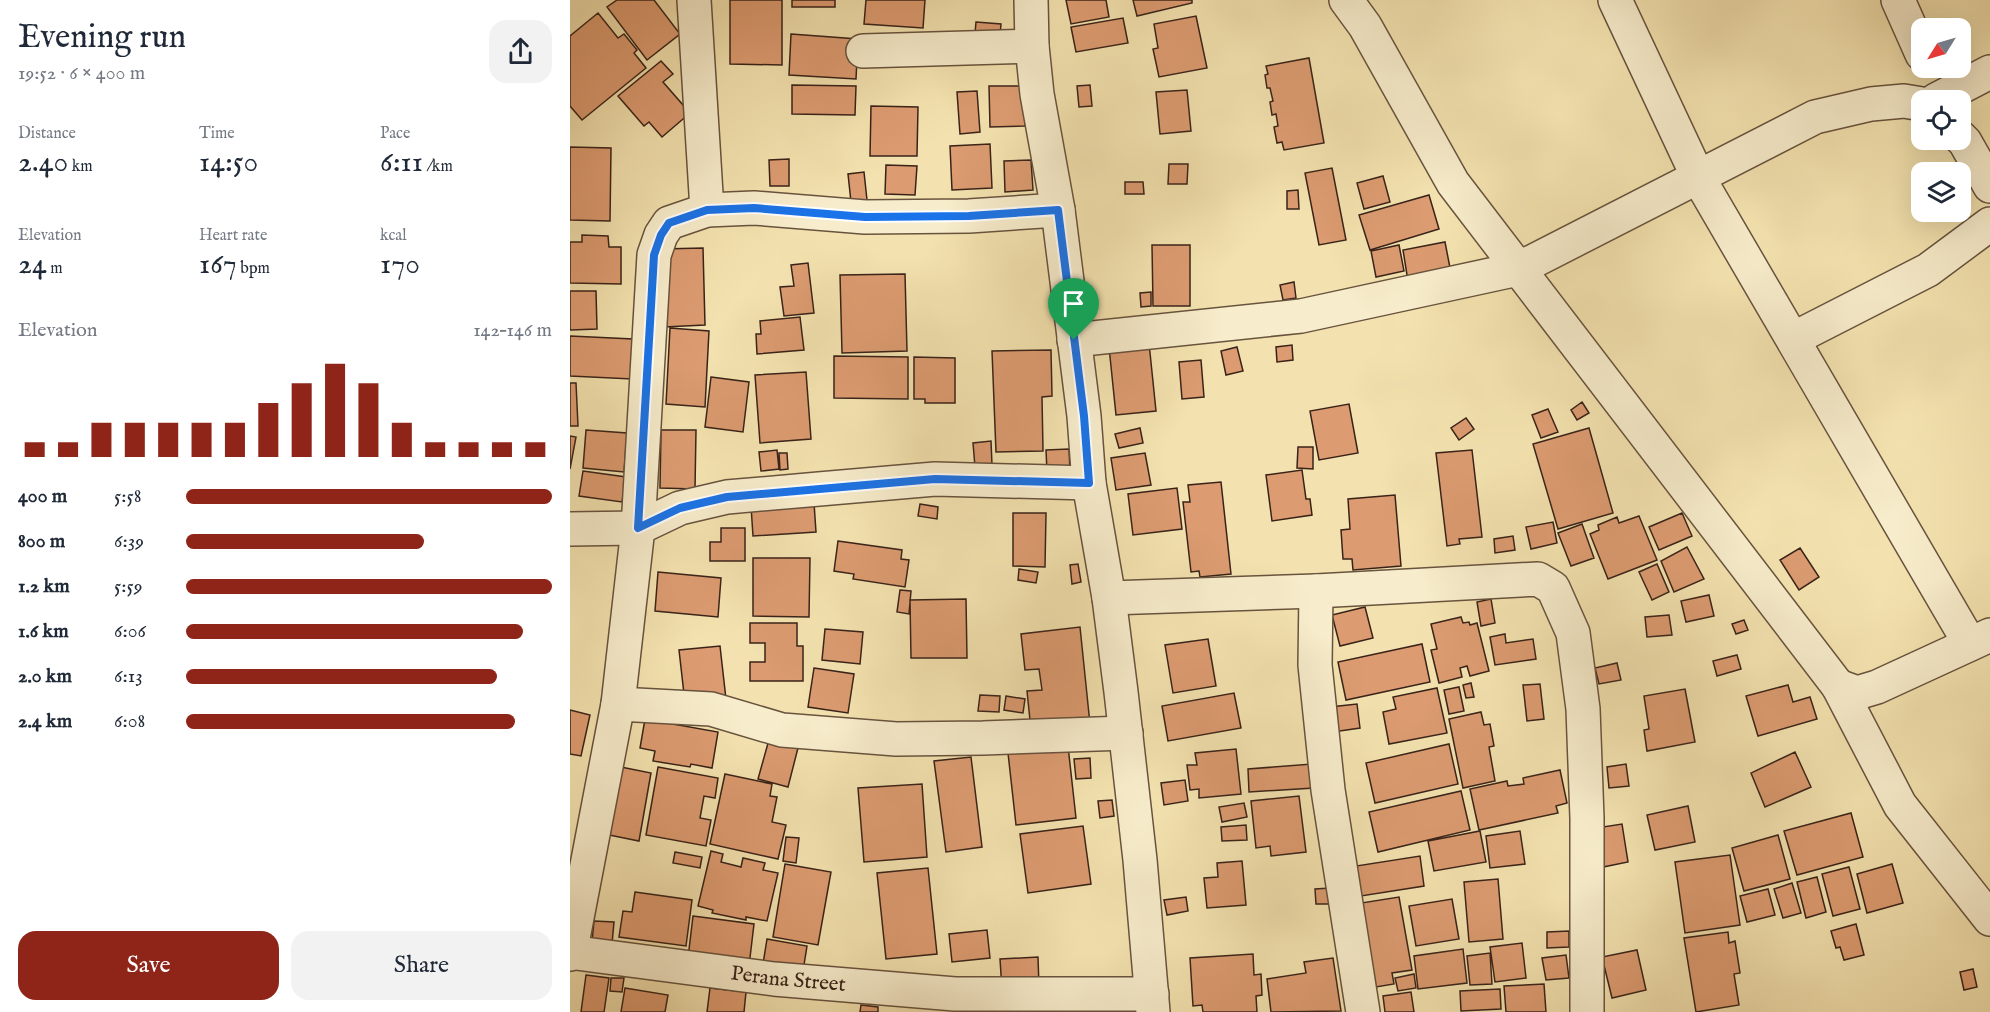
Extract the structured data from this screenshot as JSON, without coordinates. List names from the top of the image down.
{
  "streets": {
    "street": ["Perana Street"]
  },
  "north": "bottom left",
  "page": {
    "heading": ["Evening run", "19:52 · 6 × 400 m"],
    "stats": [
      ["Distance", "2.40 km"],
      ["Time", "14:50"],
      ["Pace", "6:11 /km"],
      ["Elevation", "24 m"],
      ["Heart rate", "167 bpm"],
      ["kcal", "170"]
    ],
    "chart": ["Elevation", "142–146 m"],
    "list": [
      {
        "name": "400 m",
        "note": "5:58"
      },
      {
        "name": "800 m",
        "note": "6:39"
      },
      {
        "name": "1.2 km",
        "note": "5:59"
      },
      {
        "name": "1.6 km",
        "note": "6:06"
      },
      {
        "name": "2.0 km",
        "note": "6:13"
      },
      {
        "name": "2.4 km",
        "note": "6:08"
      }
    ],
    "buttons": ["Save", "Share"]
  }
}
